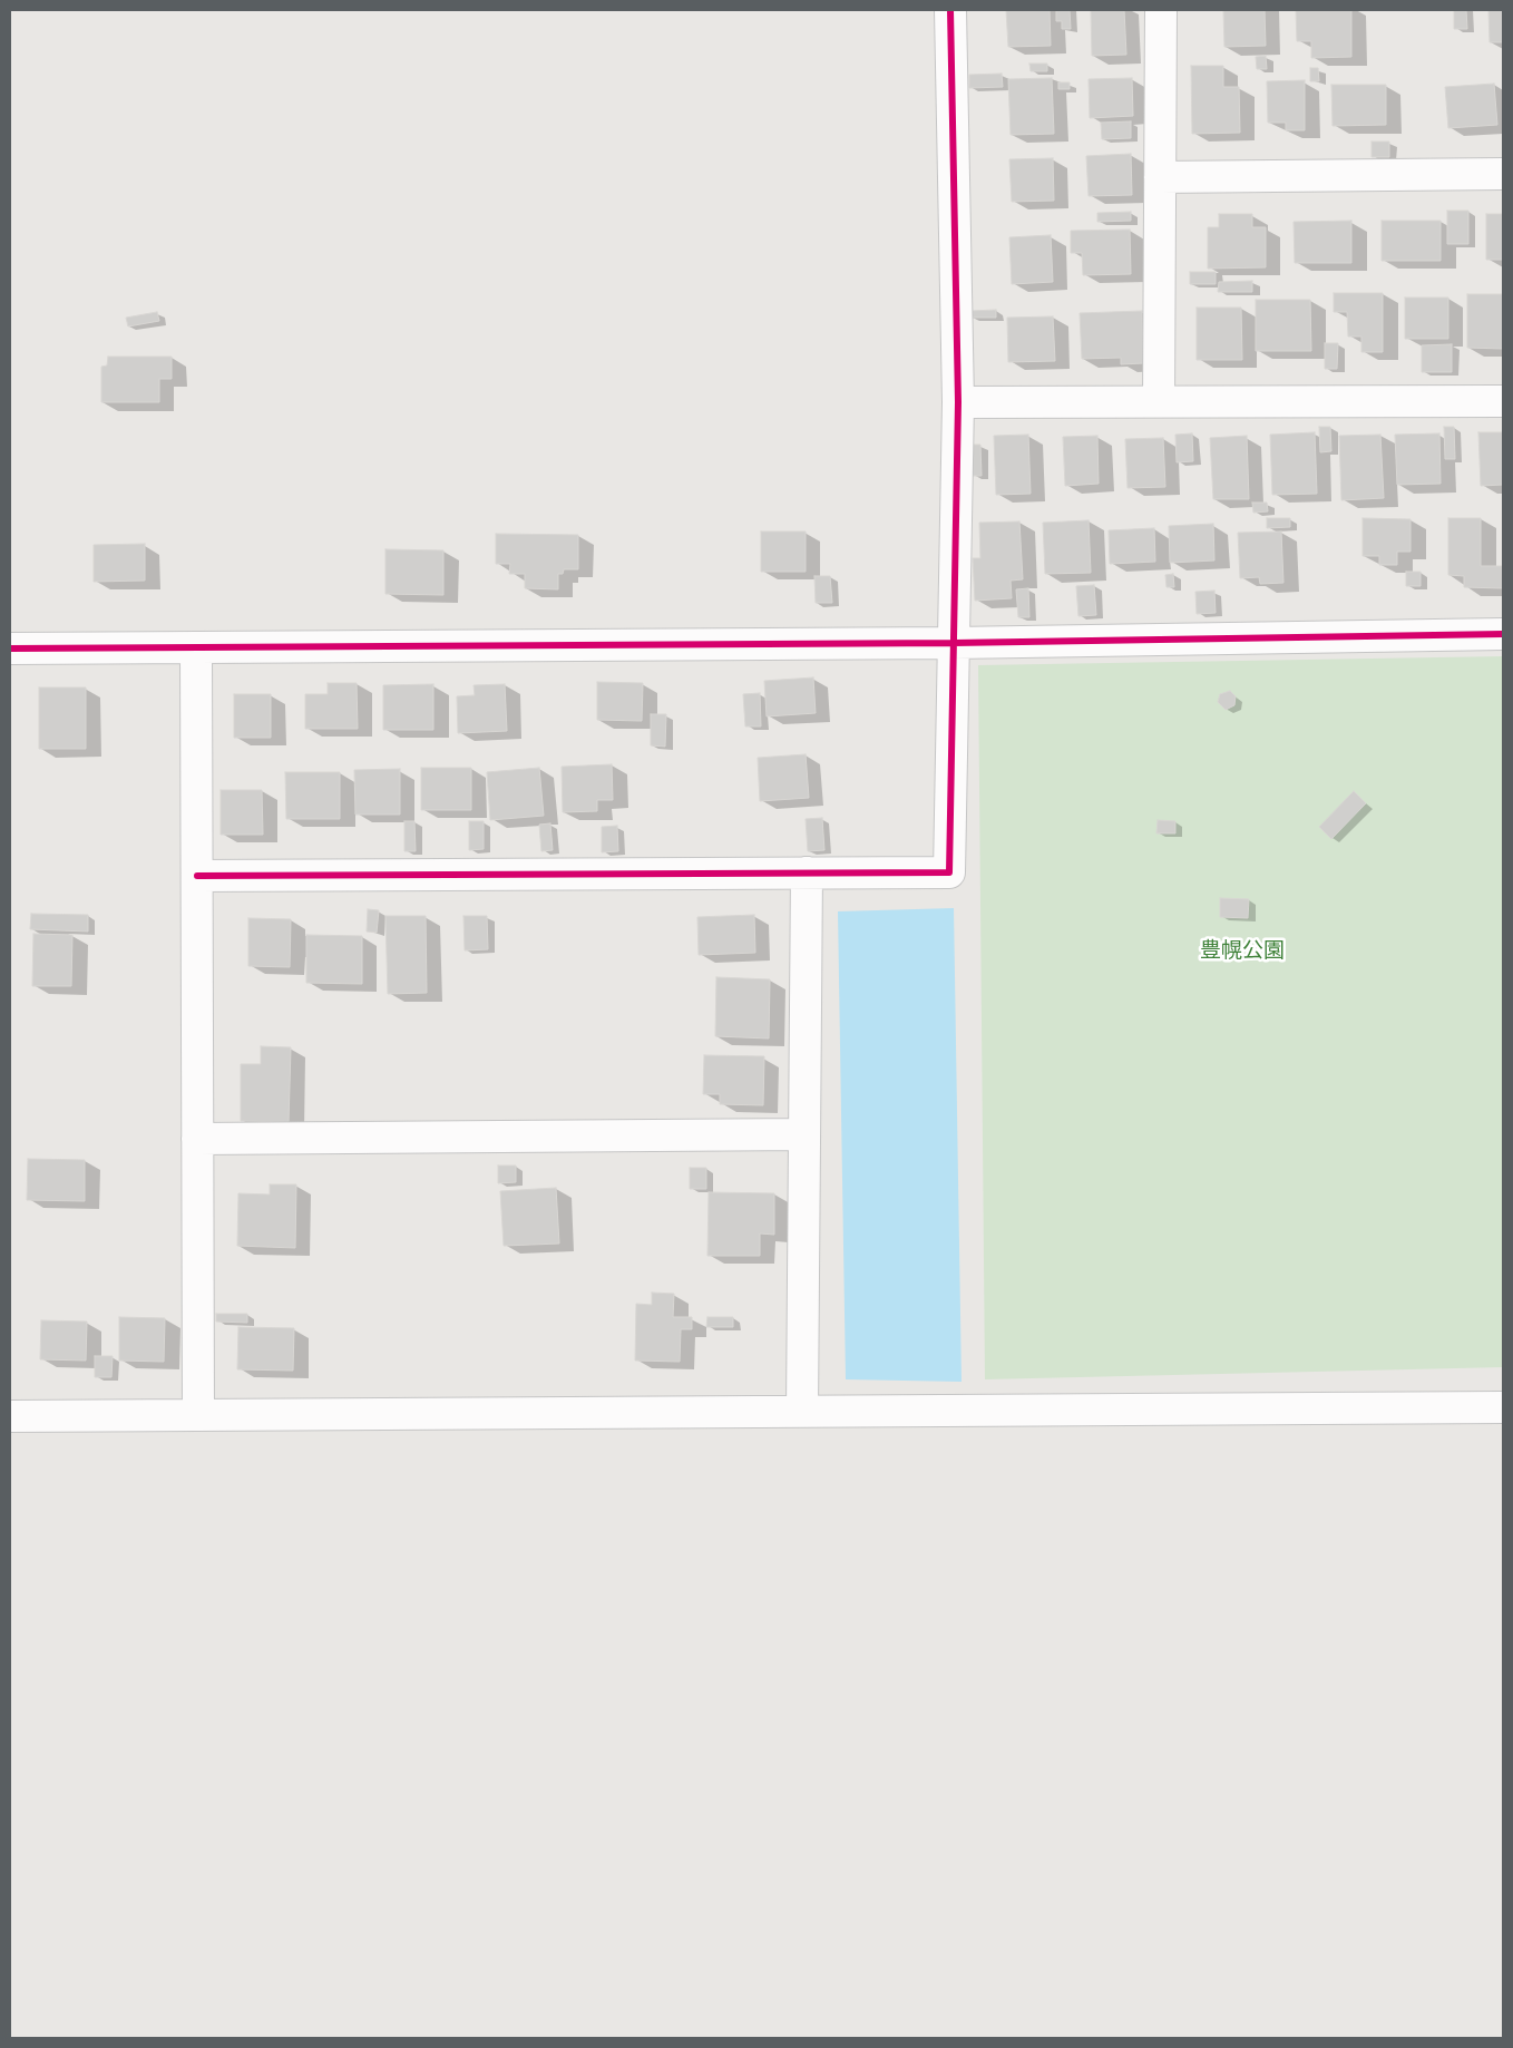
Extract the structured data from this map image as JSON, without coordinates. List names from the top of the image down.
{
  "parks": ["豊幌公園"]
}
